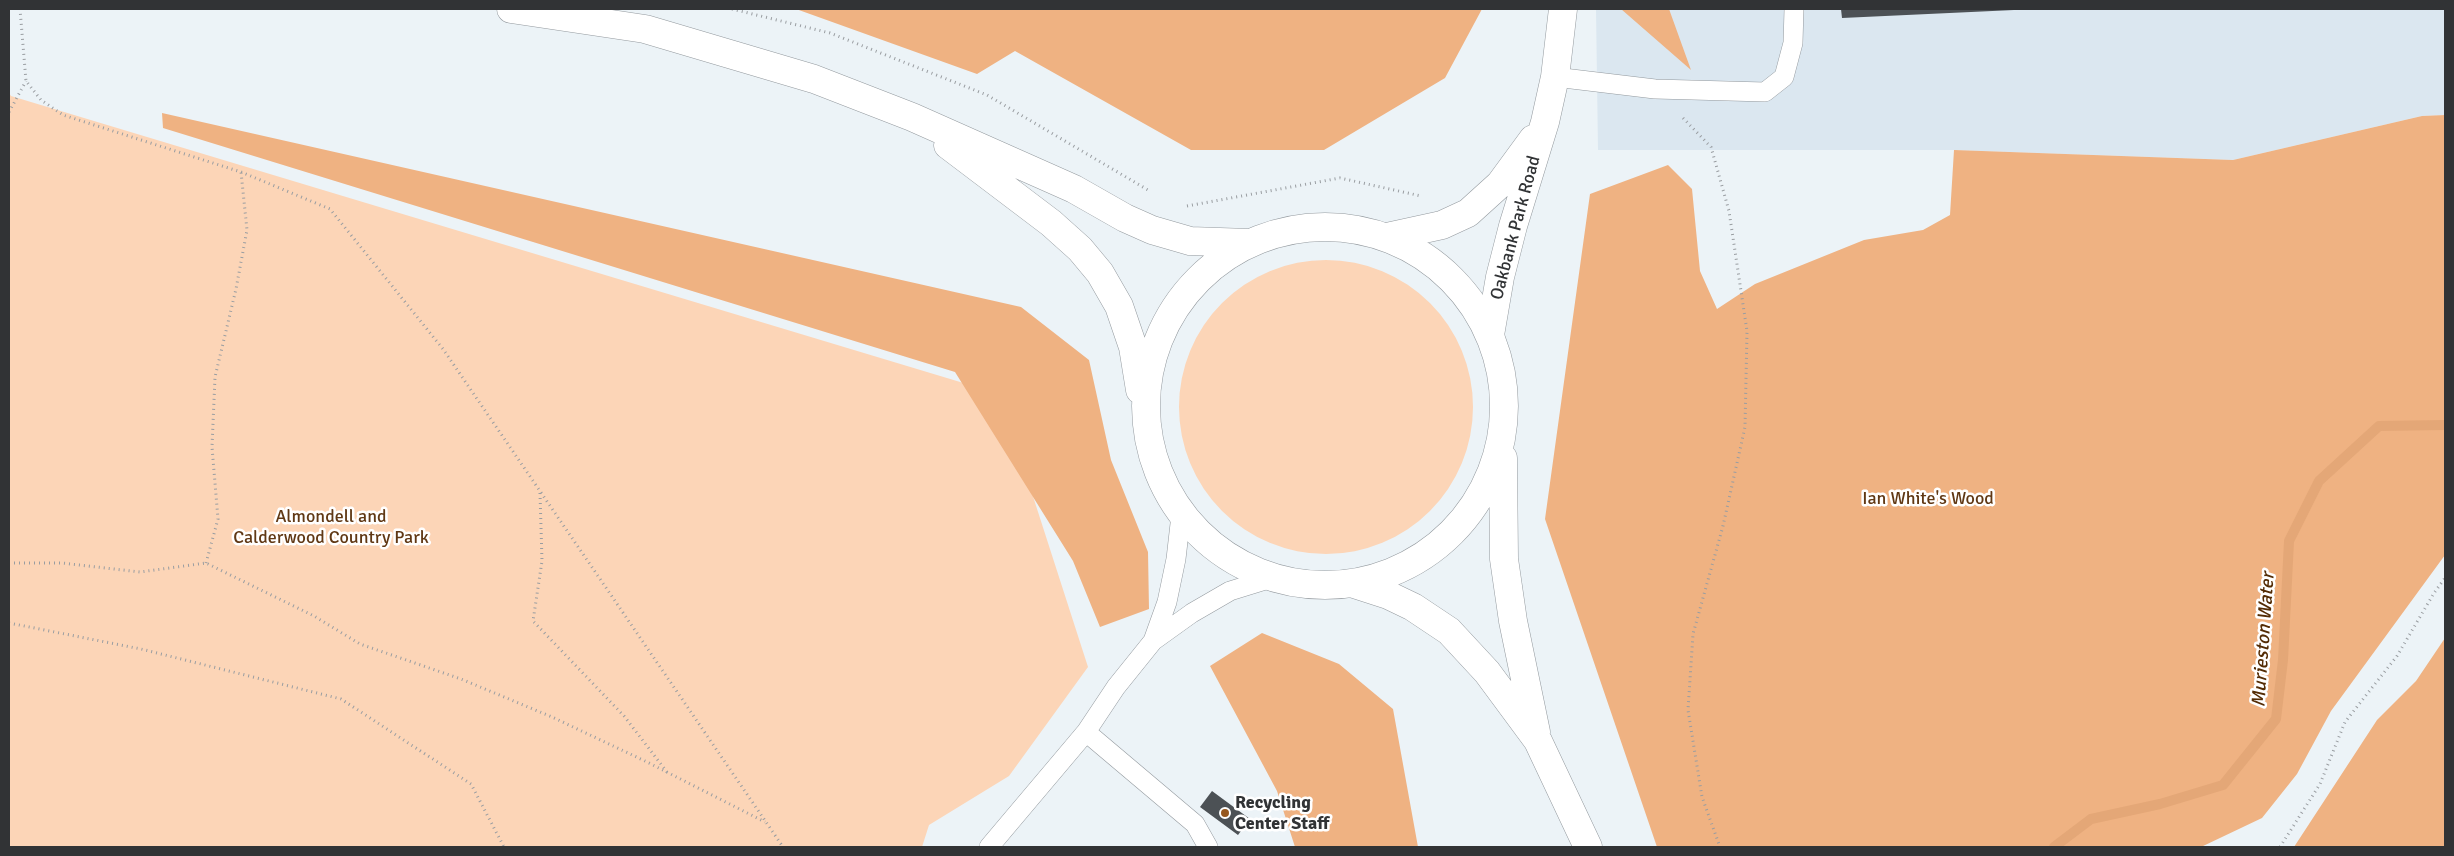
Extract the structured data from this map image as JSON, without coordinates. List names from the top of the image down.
{
  "streets": {
    "main road": ["Oakbank Park Road"]
  },
  "water": ["Murieston Water"],
  "parks": ["Ian White's Wood", "Almondell and Calderwood Country Park"],
  "places": ["Recycling Center Staff"]
}
